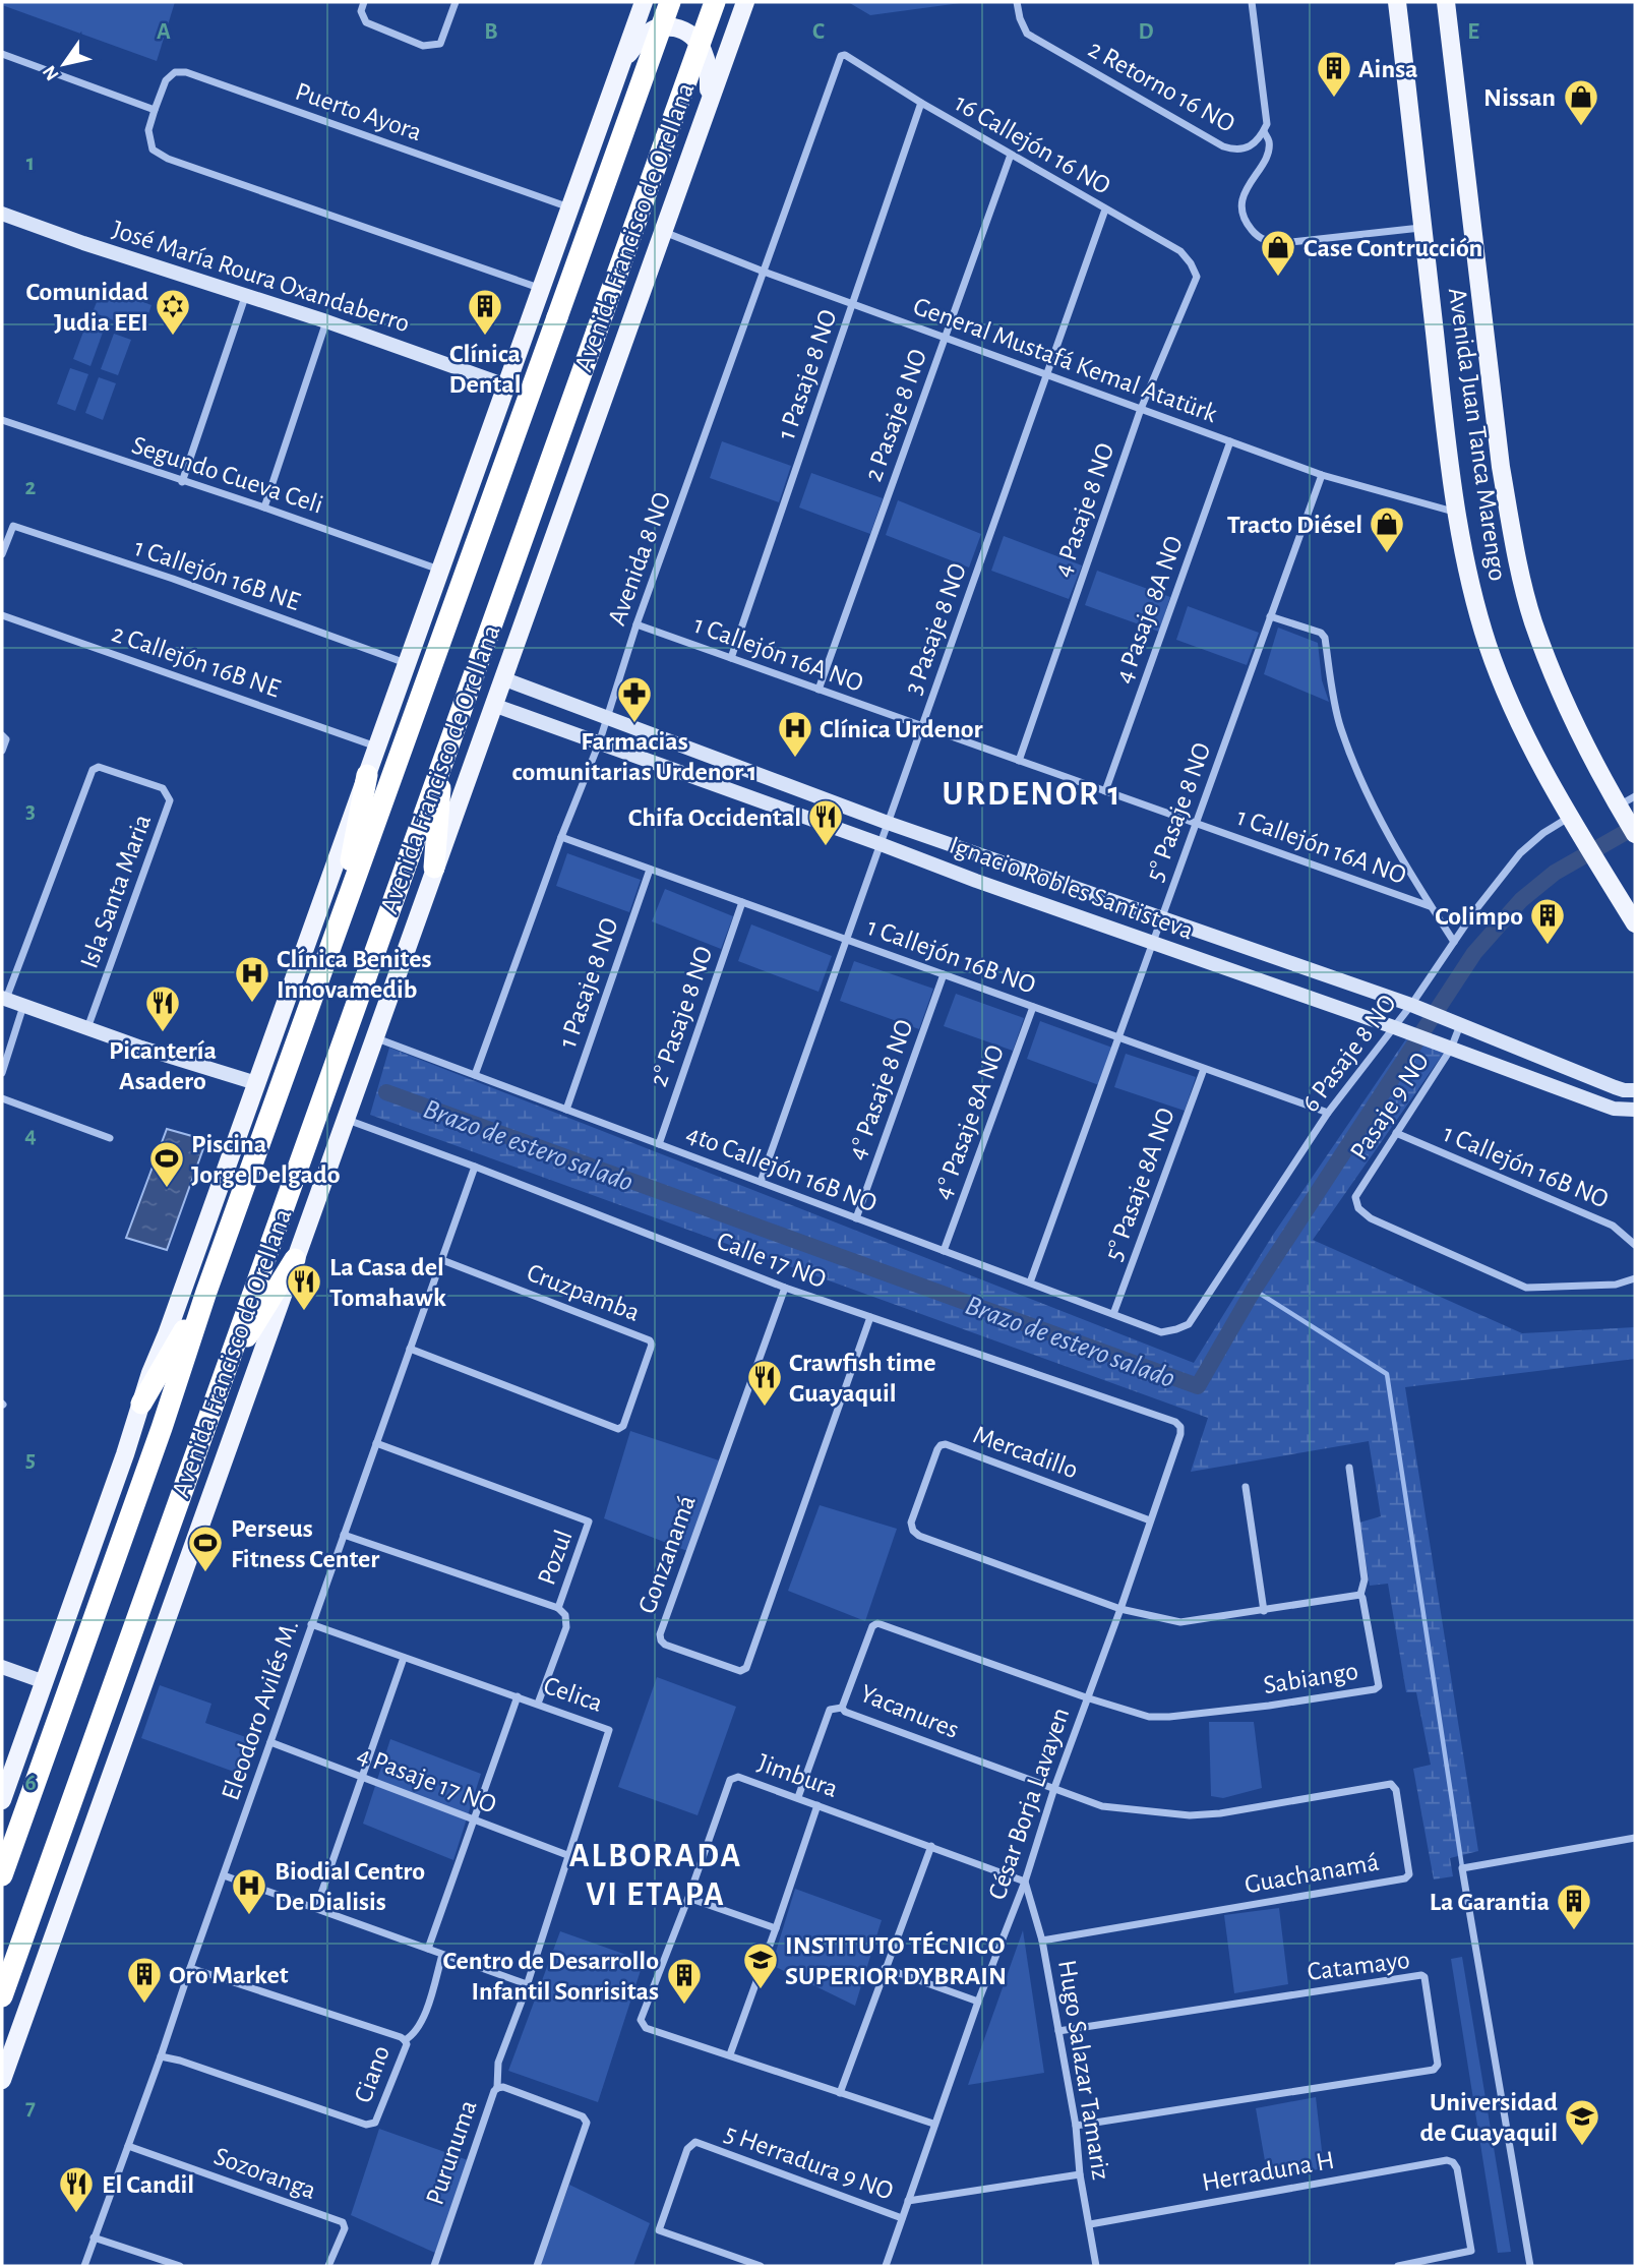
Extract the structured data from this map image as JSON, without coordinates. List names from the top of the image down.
{
  "streets": {
    "highway": ["Avenida Francisco de Orellana"],
    "main road": ["Avenida Juan Tanca Marengo"],
    "street": [
      "2 Retorno 16 NO",
      "Puerto Ayora",
      "16 Callejón 16 NO",
      "José María Roura Oxandaberro",
      "General Mustafá Kemal Atatürk",
      "1 Pasaje 8 NO",
      "2 Pasaje 8 NO",
      "Segundo Cueva Celi",
      "4 Pasaje 8 NO",
      "Avenida 8 NO",
      "1 Callejón 16B NE",
      "4 Pasaje 8A NO",
      "3 Pasaje 8 NO",
      "1 Callejón 16A NO",
      "2 Callejón 16B NE",
      "5° Pasaje 8 NO",
      "Ignacio Robles Santisteva",
      "Isla Santa Maria",
      "1 Callejón 16B NO",
      "2° Pasaje 8 NO",
      "6 Pasaje 8 NO",
      "4° Pasaje 8 NO",
      "Pasaje 9 NO",
      "4° Pasaje 8A NO",
      "4to Callejón 16B NO",
      "5° Pasaje 8A NO",
      "Calle 17 NO",
      "Cruzpamba",
      "Mercadillo",
      "Gonzanamá",
      "Pozul",
      "Sabiango",
      "Celica",
      "Eleodoro Avilés M.",
      "Yacanures",
      "Jimbura",
      "4 Pasaje 17 NO",
      "César Borja Lavayen",
      "Guachanamá",
      "Catamayo",
      "Hugo Salazar Tamariz",
      "Ciano",
      "Purunuma",
      "5 Herradura 9 NO",
      "Herraduna H",
      "Sozoranga"
    ]
  },
  "crossings": [
    ["16 Callejón 16 NO", "1 Pasaje 8 NO"],
    ["16 Callejón 16 NO", "2 Pasaje 8 NO"],
    ["16 Callejón 16 NO", "4 Pasaje 8 NO"],
    ["16 Callejón 16 NO", "Avenida 8 NO"],
    ["16 Callejón 16 NO", "3 Pasaje 8 NO"],
    ["Avenida Francisco de Orellana", "General Mustafá Kemal Atatürk"],
    ["Avenida Francisco de Orellana", "Ignacio Robles Santisteva"],
    ["Avenida Francisco de Orellana", "4to Callejón 16B NO"],
    ["Avenida Francisco de Orellana", "Calle 17 NO"],
    ["General Mustafá Kemal Atatürk", "1 Pasaje 8 NO"],
    ["General Mustafá Kemal Atatürk", "2 Pasaje 8 NO"],
    ["General Mustafá Kemal Atatürk", "Avenida Juan Tanca Marengo"],
    ["General Mustafá Kemal Atatürk", "4 Pasaje 8 NO"],
    ["General Mustafá Kemal Atatürk", "Avenida 8 NO"],
    ["General Mustafá Kemal Atatürk", "4 Pasaje 8A NO"],
    ["General Mustafá Kemal Atatürk", "3 Pasaje 8 NO"],
    ["General Mustafá Kemal Atatürk", "5° Pasaje 8 NO"],
    ["1 Pasaje 8 NO", "1 Callejón 16A NO"],
    ["1 Pasaje 8 NO", "1 Callejón 16B NO"],
    ["1 Pasaje 8 NO", "4to Callejón 16B NO"],
    ["2 Pasaje 8 NO", "1 Callejón 16A NO"],
    ["Avenida Juan Tanca Marengo", "6 Pasaje 8 NO"],
    ["4 Pasaje 8 NO", "1 Callejón 16A NO"],
    ["Avenida 8 NO", "1 Callejón 16A NO"],
    ["Avenida 8 NO", "Ignacio Robles Santisteva"],
    ["Avenida 8 NO", "1 Callejón 16B NO"],
    ["Avenida 8 NO", "4to Callejón 16B NO"],
    ["4 Pasaje 8A NO", "1 Callejón 16A NO"],
    ["3 Pasaje 8 NO", "1 Callejón 16A NO"],
    ["3 Pasaje 8 NO", "Ignacio Robles Santisteva"],
    ["3 Pasaje 8 NO", "1 Callejón 16B NO"],
    ["3 Pasaje 8 NO", "4to Callejón 16B NO"],
    ["1 Callejón 16A NO", "5° Pasaje 8 NO"],
    ["5° Pasaje 8 NO", "Ignacio Robles Santisteva"],
    ["5° Pasaje 8 NO", "1 Callejón 16B NO"],
    ["5° Pasaje 8 NO", "4to Callejón 16B NO"],
    ["Ignacio Robles Santisteva", "6 Pasaje 8 NO"],
    ["Ignacio Robles Santisteva", "Pasaje 9 NO"],
    ["1 Callejón 16B NO", "2° Pasaje 8 NO"],
    ["1 Callejón 16B NO", "6 Pasaje 8 NO"],
    ["1 Callejón 16B NO", "4° Pasaje 8 NO"],
    ["1 Callejón 16B NO", "Pasaje 9 NO"],
    ["1 Callejón 16B NO", "4° Pasaje 8A NO"],
    ["1 Callejón 16B NO", "5° Pasaje 8A NO"],
    ["2° Pasaje 8 NO", "4to Callejón 16B NO"],
    ["6 Pasaje 8 NO", "4to Callejón 16B NO"],
    ["4° Pasaje 8 NO", "4to Callejón 16B NO"],
    ["4° Pasaje 8A NO", "4to Callejón 16B NO"],
    ["4to Callejón 16B NO", "5° Pasaje 8A NO"],
    ["Calle 17 NO", "Gonzanamá"],
    ["Calle 17 NO", "Eleodoro Avilés M."],
    ["Calle 17 NO", "César Borja Lavayen"],
    ["Cruzpamba", "Eleodoro Avilés M."],
    ["Mercadillo", "César Borja Lavayen"],
    ["Pozul", "Eleodoro Avilés M."],
    ["Sabiango", "Yacanures"],
    ["Sabiango", "César Borja Lavayen"],
    ["Celica", "Eleodoro Avilés M."],
    ["Celica", "4 Pasaje 17 NO"],
    ["Celica", "Purunuma"],
    ["Eleodoro Avilés M.", "4 Pasaje 17 NO"],
    ["Eleodoro Avilés M.", "Ciano"],
    ["Eleodoro Avilés M.", "Sozoranga"],
    ["Yacanures", "César Borja Lavayen"],
    ["Yacanures", "Guachanamá"],
    ["Jimbura", "César Borja Lavayen"],
    ["Jimbura", "Hugo Salazar Tamariz"],
    ["César Borja Lavayen", "Guachanamá"],
    ["César Borja Lavayen", "Hugo Salazar Tamariz"],
    ["César Borja Lavayen", "5 Herradura 9 NO"],
    ["Guachanamá", "Hugo Salazar Tamariz"],
    ["Catamayo", "Hugo Salazar Tamariz"],
    ["Hugo Salazar Tamariz", "Herraduna H"]
  ],
  "districts": ["URDENOR 1", "ALBORADA VI ETAPA"],
  "water": ["Brazo de estero salado"],
  "places": {
    "building": [
      "Ainsa",
      "Clínica Dental",
      "Colimpo",
      "La Garantia",
      "Oro Market",
      "Centro de Desarrollo Infantil Sonrisitas"
    ],
    "shop": ["Nissan", "Case Contrucción", "Tracto Diésel"],
    "synagogue": ["Comunidad Judia EEI"],
    "pharmacy": ["Farmacias comunitarias Urdenor 1"],
    "hospital": ["Clínica Urdenor", "Clínica Benites Innovamedib", "Biodial Centro De Dialisis"],
    "restaurant": [
      "Chifa Occidental",
      "Picantería Asadero",
      "La Casa del Tomahawk",
      "Crawfish time Guayaquil",
      "El Candil"
    ],
    "sports": ["Piscina Jorge Delgado", "Perseus Fitness Center"],
    "school or university": ["INSTITUTO TÉCNICO SUPERIOR DYBRAIN", "Universidad de Guayaquil"]
  },
  "north": "bottom left",
  "grid": {
    "columns": [
      "A",
      "B",
      "C",
      "D",
      "E"
    ],
    "rows": [
      "1",
      "2",
      "3",
      "4",
      "5",
      "6",
      "7"
    ]
  }
}
